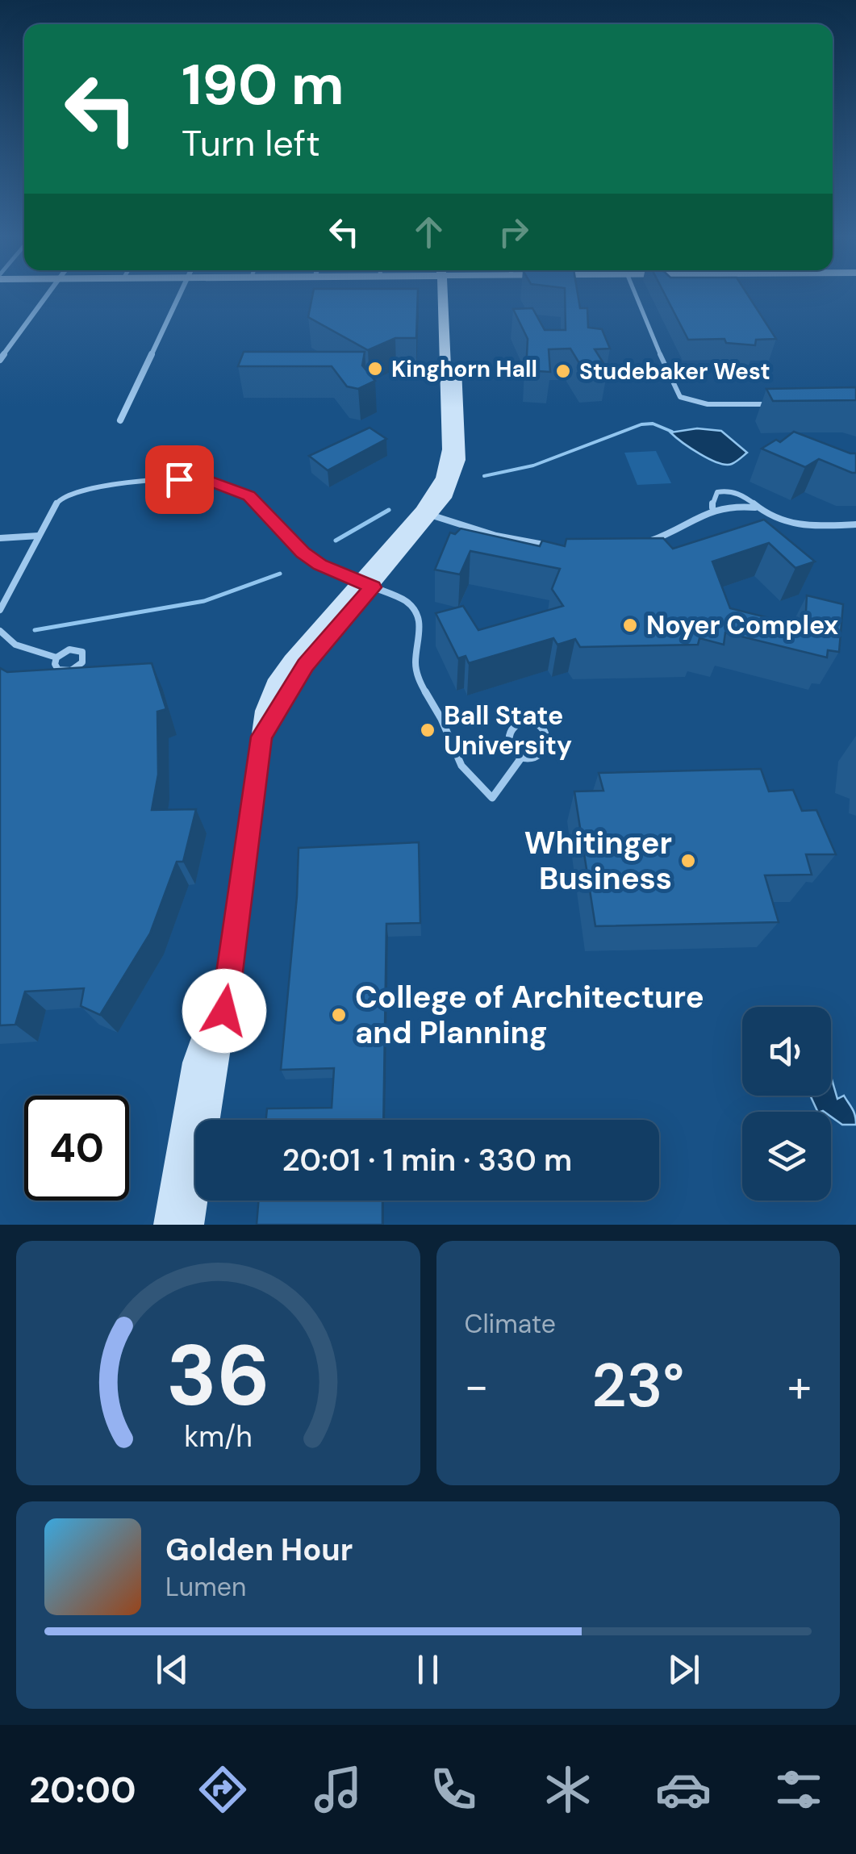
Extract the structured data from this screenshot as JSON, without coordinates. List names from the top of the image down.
{
  "places": [
    "Kinghorn Hall",
    "Studebaker West",
    "Noyer Complex",
    "Ball State University",
    "Whitinger Business",
    "College of Architecture and Planning"
  ],
  "page": {
    "turn": ["190 m", "Turn left"],
    "limit": "40",
    "trip": "20:01 · 1 min · 330 m",
    "tile": "Climate",
    "heat": ["−", "23°", "+"],
    "song": ["Golden Hour", "Lumen"],
    "tabs": "20:00",
    "gauge": ["36", "km/h"]
  }
}
